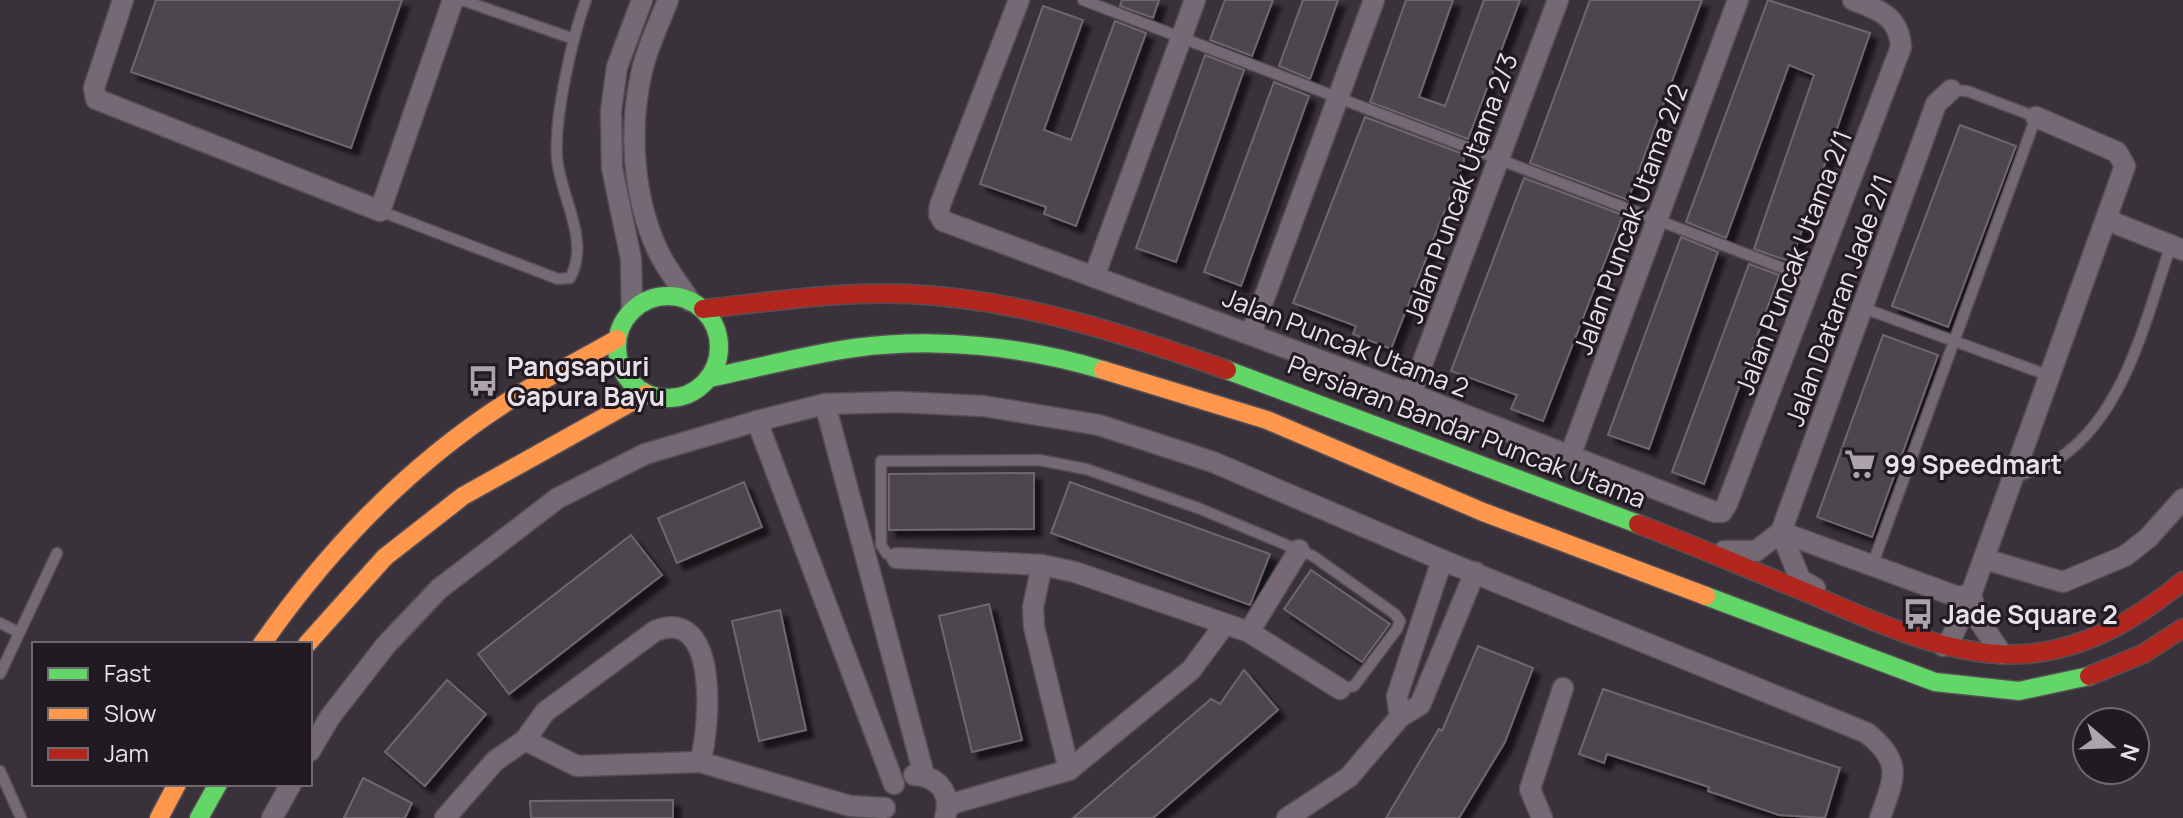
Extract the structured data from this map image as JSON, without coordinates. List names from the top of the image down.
{
  "streets": {
    "street": [
      "Jalan Puncak Utama 2/3",
      "Jalan Puncak Utama 2/2",
      "Jalan Puncak Utama 2/1",
      "Jalan Dataran Jade 2/1",
      "Jalan Puncak Utama 2",
      "Persiaran Bandar Puncak Utama"
    ]
  },
  "crossings": [
    ["Jalan Puncak Utama 2/3", "Jalan Puncak Utama 2"],
    ["Jalan Puncak Utama 2/2", "Jalan Puncak Utama 2"],
    ["Jalan Puncak Utama 2/1", "Jalan Puncak Utama 2"]
  ],
  "places": {
    "bus stop": ["Pangsapuri Gapura Bayu", "Jade Square 2"],
    "supermarket": ["99 Speedmart"]
  },
  "legend": ["Fast", "Slow", "Jam"],
  "north": "right"
}
